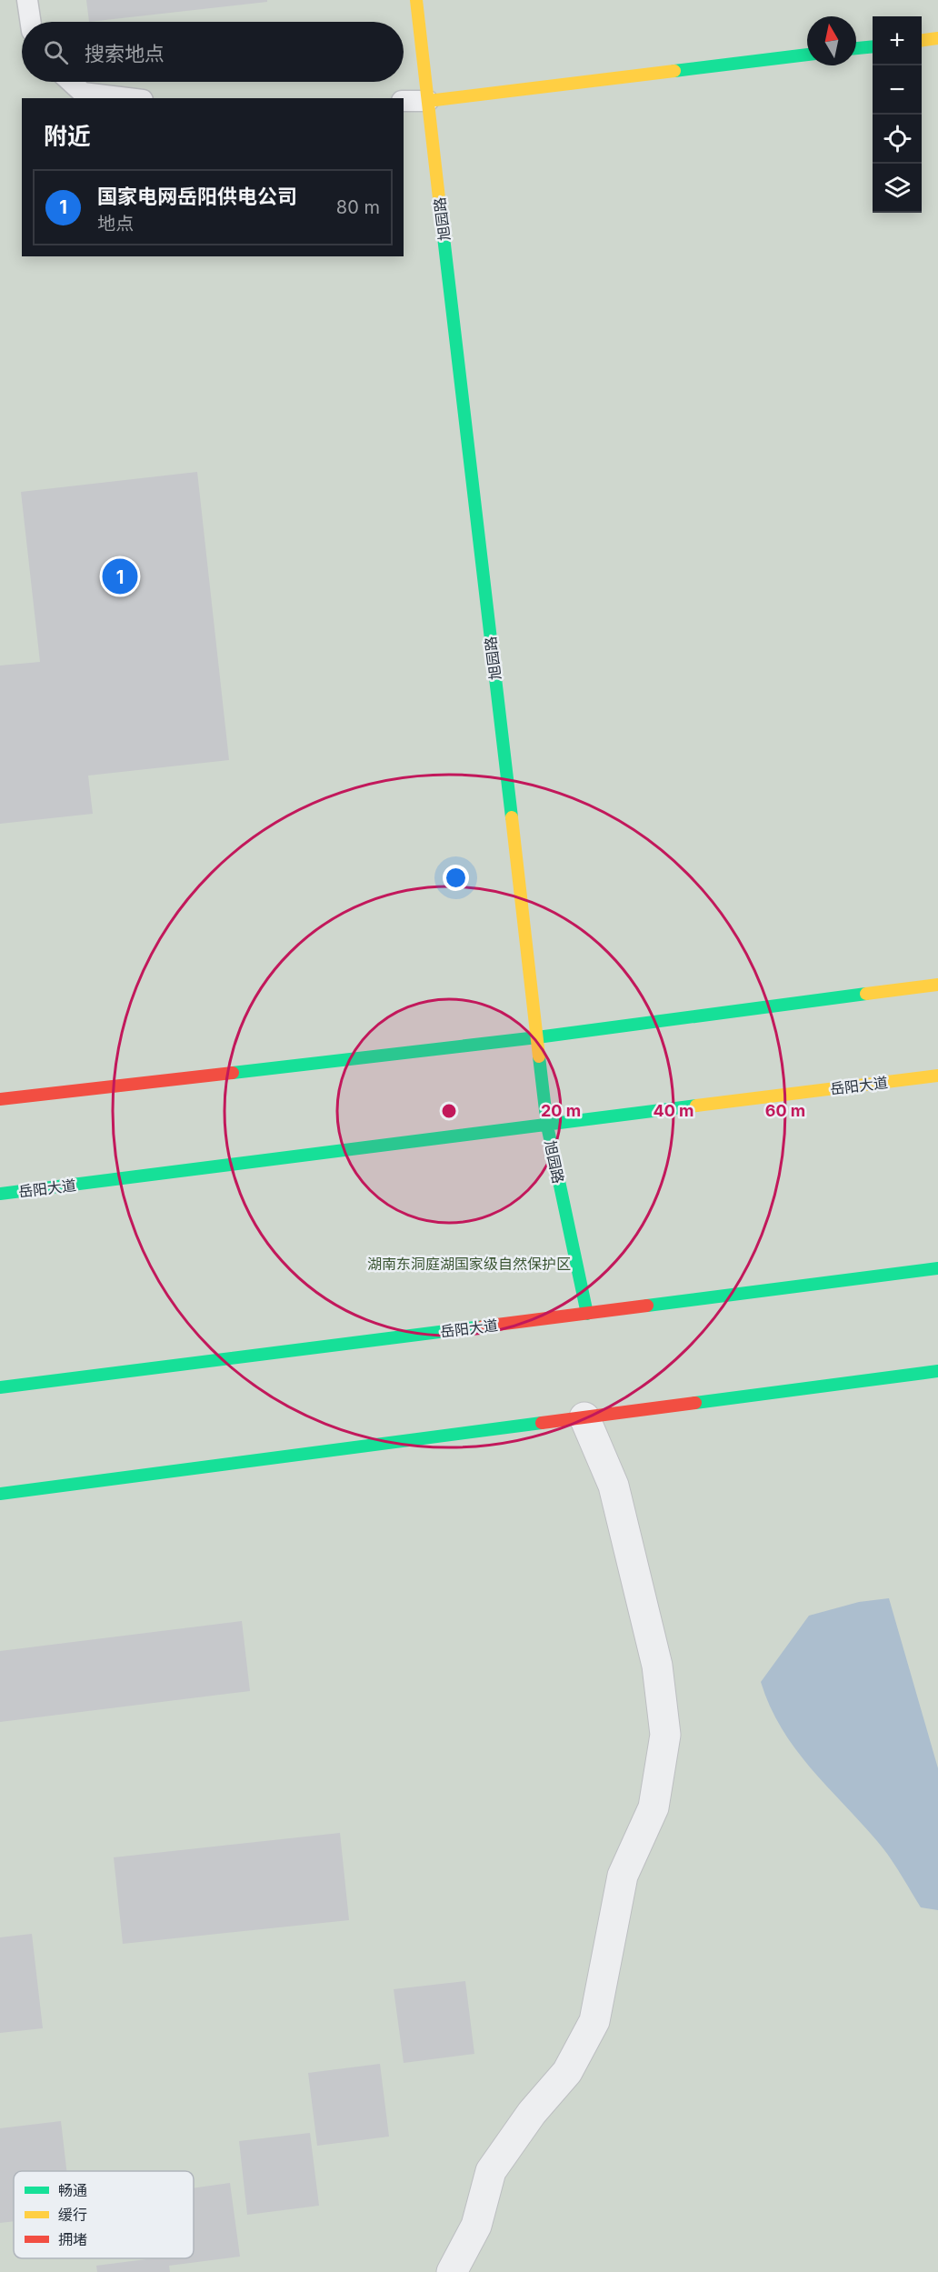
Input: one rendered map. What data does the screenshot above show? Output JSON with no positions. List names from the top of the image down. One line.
{"streets":{"main road":["旭园路","岳阳大道"]},"crossings":[["旭园路","岳阳大道"]],"parks":["湖南东洞庭湖国家级自然保护区"],"legend":["畅通","缓行","拥堵"],"north":"top","page":{"map_buttons":["+","−"],"search":"搜索地点","heading":"附近","list":[{"mark":"1","name":"国家电网岳阳供电公司","note":"地点","value":"80 m"}],"pins":"1"},"rings":["20 m","40 m","60 m"]}
